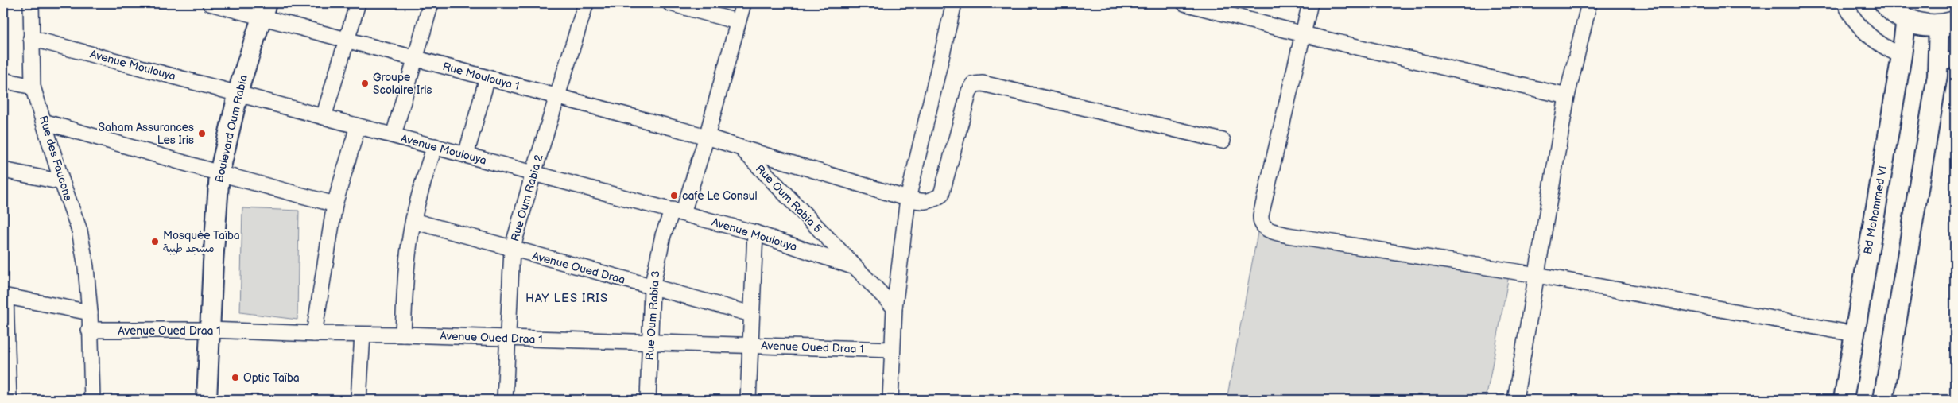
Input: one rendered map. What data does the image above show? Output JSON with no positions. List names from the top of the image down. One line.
{"streets":{"street":["Avenue Moulouya","Rue Moulouya 1","Boulevard Oum Rabia","Rue des Faucons","Rue Oum Rabia 2","Rue Oum Rabia 5","Bd Mohammed VI","Avenue Oued Draa","Rue Oum Rabia 3","Avenue Oued Draa 1"]},"crossings":[["Avenue Moulouya","Boulevard Oum Rabia"],["Avenue Moulouya","Rue des Faucons"],["Avenue Moulouya","Rue Oum Rabia 2"],["Avenue Moulouya","Rue Oum Rabia 5"],["Avenue Moulouya","Rue Oum Rabia 3"],["Rue Moulouya 1","Boulevard Oum Rabia"],["Rue Moulouya 1","Rue Oum Rabia 2"],["Rue Moulouya 1","Rue Oum Rabia 5"],["Rue Moulouya 1","Rue Oum Rabia 3"],["Boulevard Oum Rabia","Avenue Oued Draa 1"],["Rue des Faucons","Avenue Oued Draa 1"],["Rue Oum Rabia 2","Avenue Oued Draa"],["Rue Oum Rabia 2","Avenue Oued Draa 1"],["Rue Oum Rabia 5","Rue Oum Rabia 3"],["Avenue Oued Draa","Rue Oum Rabia 3"],["Rue Oum Rabia 3","Avenue Oued Draa 1"]],"districts":["HAY LES IRIS"],"places":["Groupe Scolaire Iris","Saham Assurances Les Iris","cafe Le Consul","Mosquée Taïba مسجد طيبة","Optic Taïba"]}
